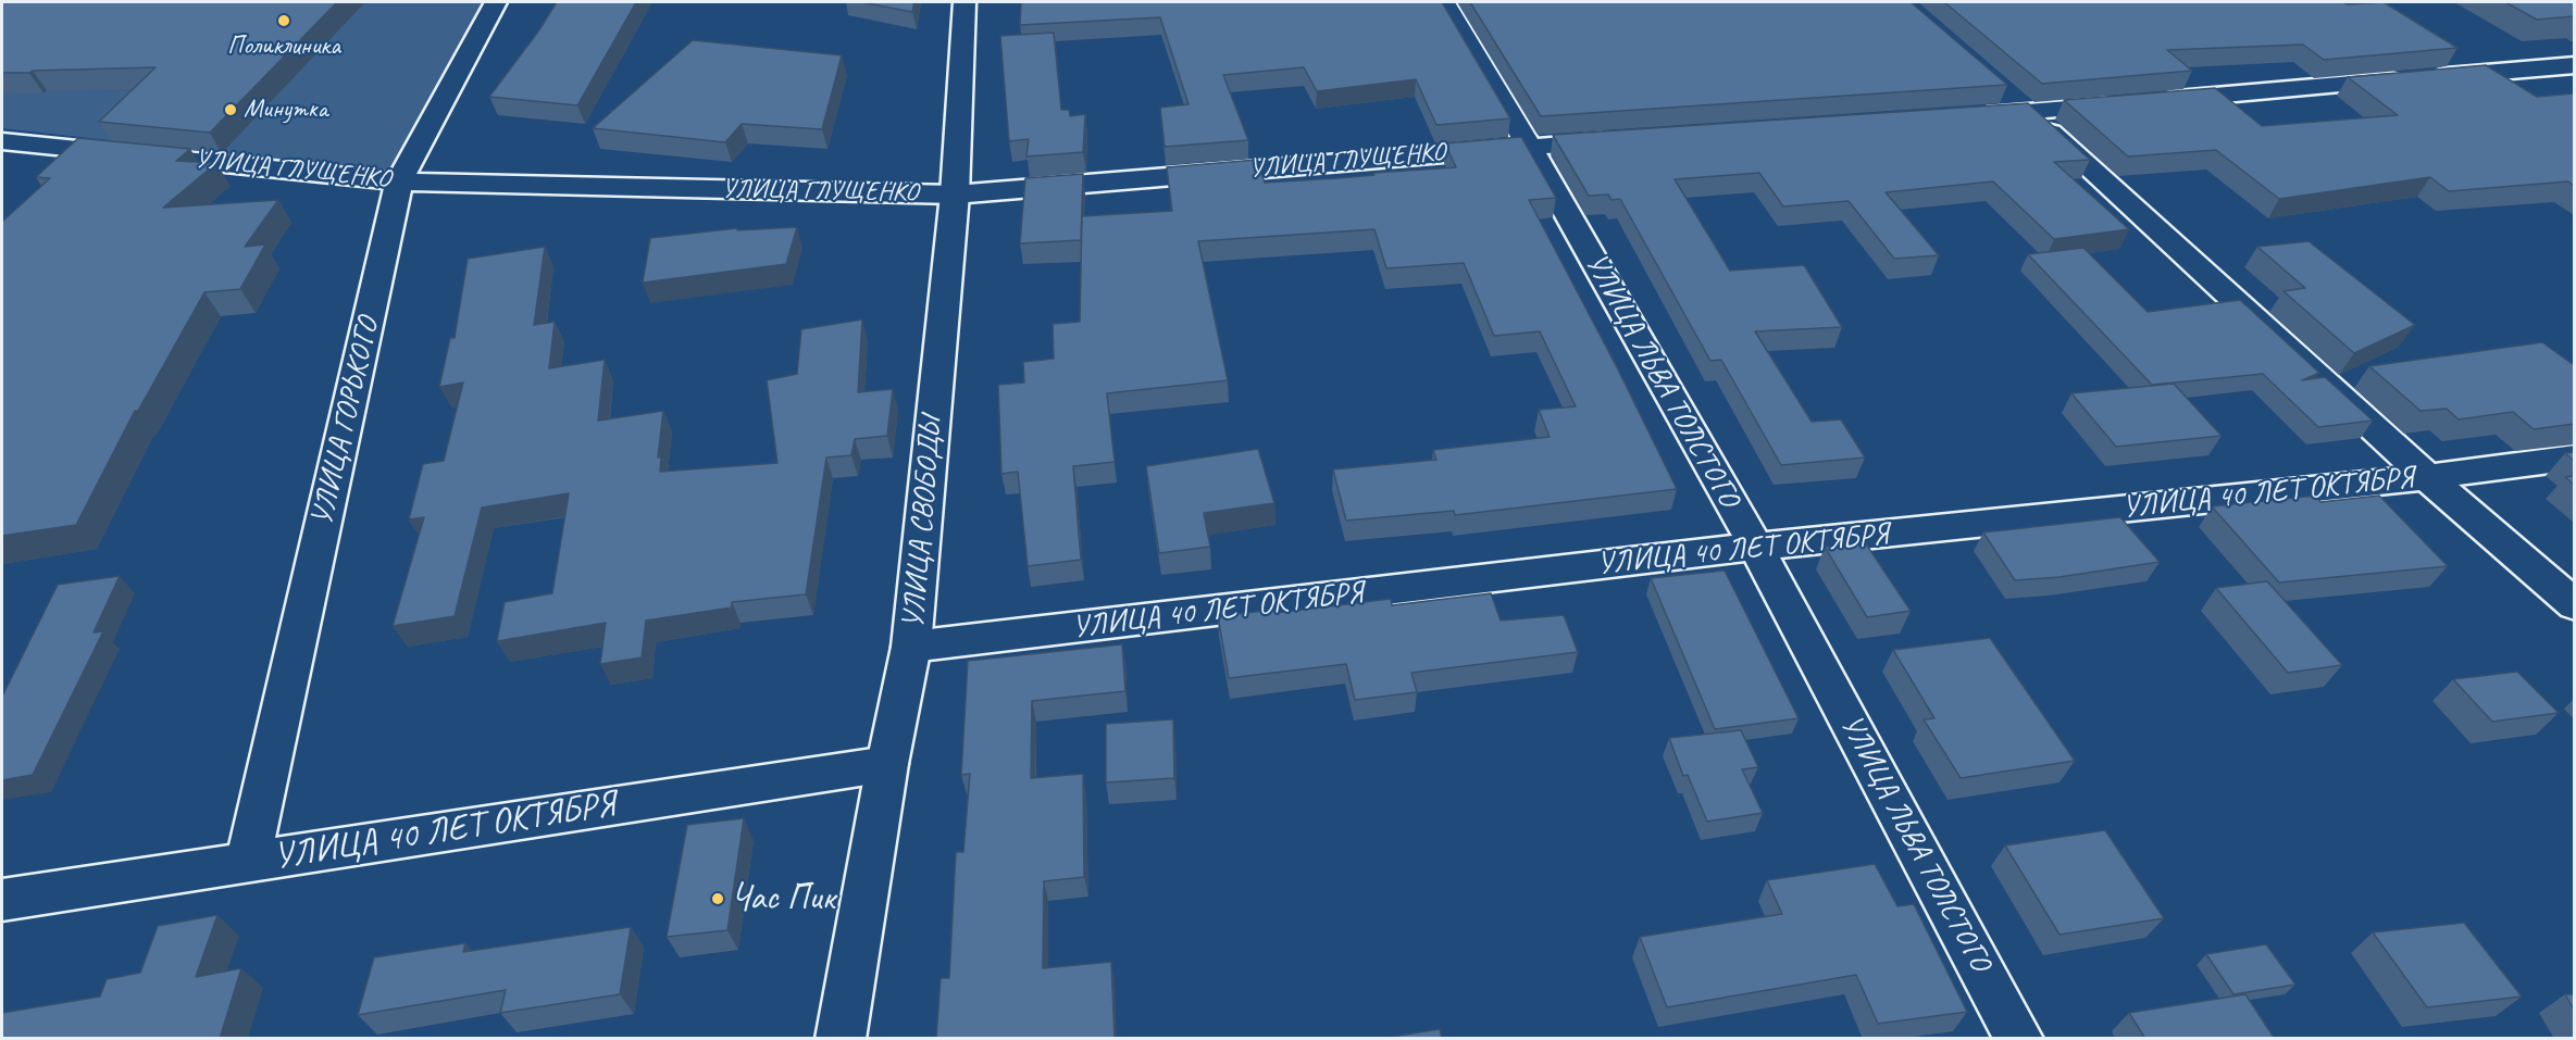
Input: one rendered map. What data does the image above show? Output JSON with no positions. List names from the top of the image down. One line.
{"streets":{"street":["УЛИЦА ГЛУЩЕНКО","УЛИЦА ЛЬВА ТОЛСТОГО","УЛИЦА ГОРЬКОГО","УЛИЦА 40 ЛЕТ ОКТЯБРЯ","УЛИЦА СВОБОДЫ"]},"crossings":[["УЛИЦА ГЛУЩЕНКО","УЛИЦА ЛЬВА ТОЛСТОГО"],["УЛИЦА ГЛУЩЕНКО","УЛИЦА ГОРЬКОГО"],["УЛИЦА ГЛУЩЕНКО","УЛИЦА СВОБОДЫ"],["УЛИЦА ЛЬВА ТОЛСТОГО","УЛИЦА 40 ЛЕТ ОКТЯБРЯ"],["УЛИЦА ГОРЬКОГО","УЛИЦА 40 ЛЕТ ОКТЯБРЯ"],["УЛИЦА 40 ЛЕТ ОКТЯБРЯ","УЛИЦА СВОБОДЫ"]],"places":["Поликлиника","Минутка","Час Пик"]}
